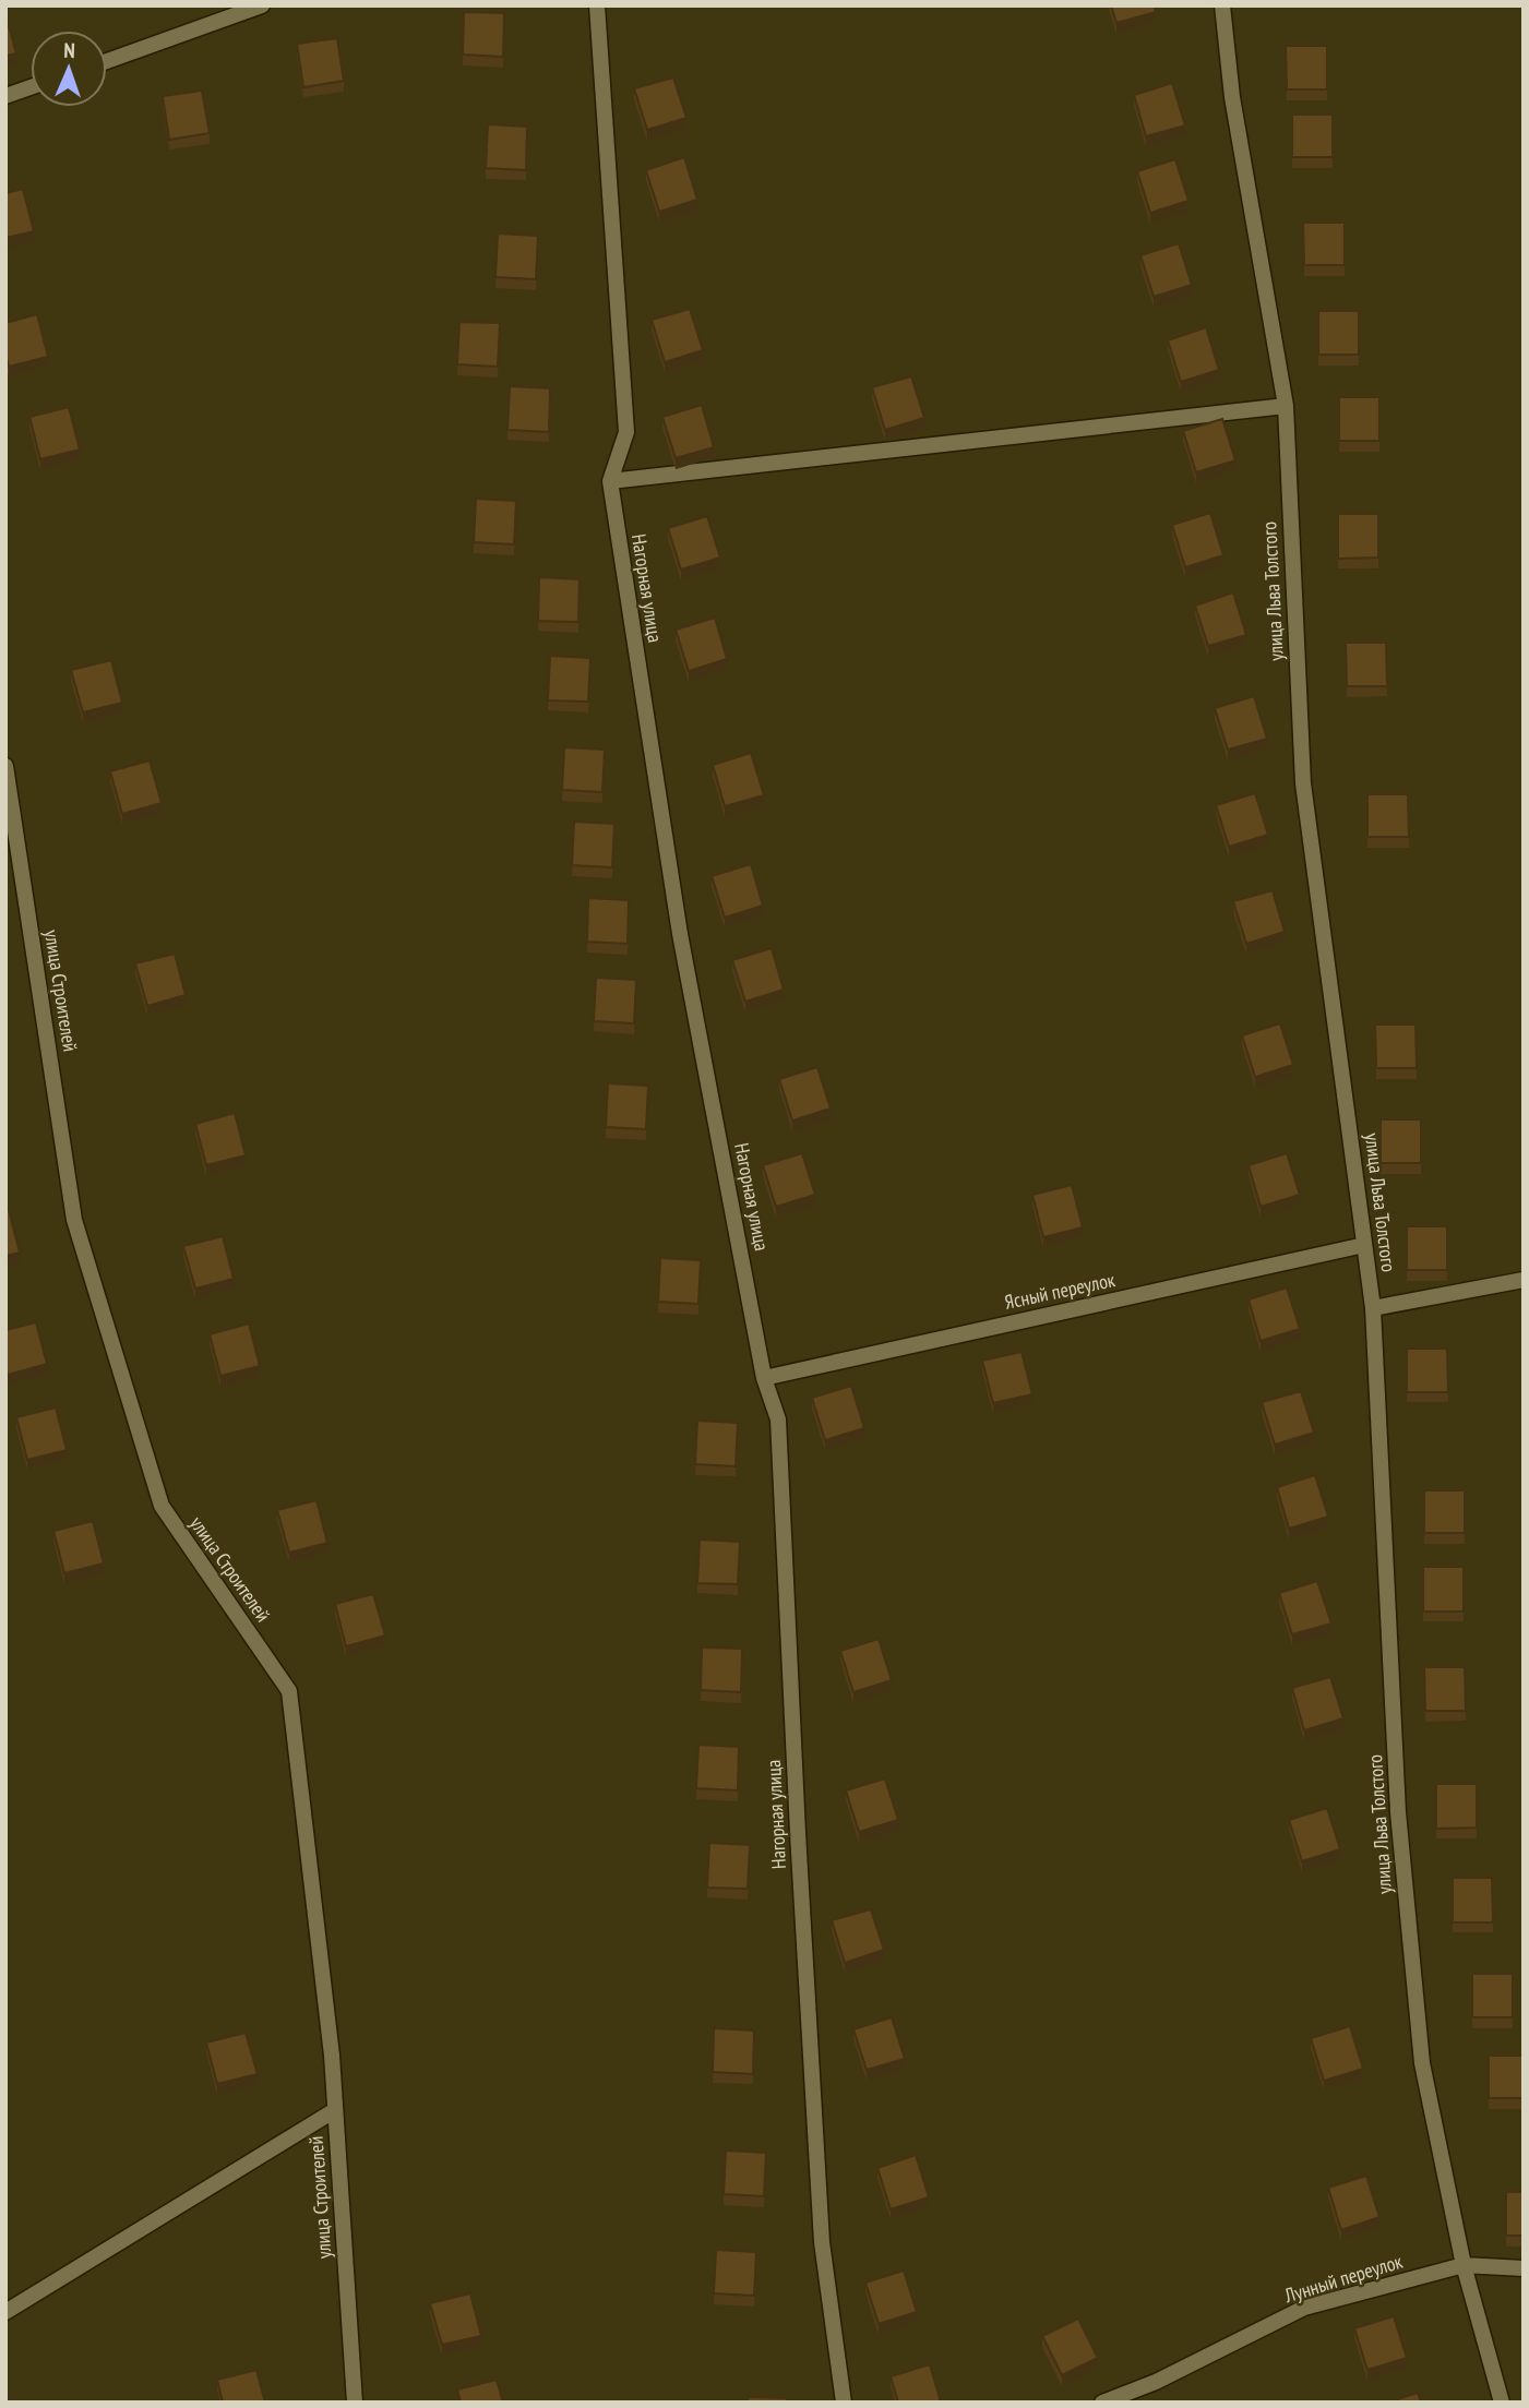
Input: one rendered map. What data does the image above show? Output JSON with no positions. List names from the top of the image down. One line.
{"streets":{"lane":["Нагорная улица","улица Льва Толстого","улица Строителей","Ясный переулок","Лунный переулок"]},"crossings":[["Нагорная улица","Ясный переулок"],["улица Льва Толстого","Ясный переулок"],["улица Льва Толстого","Лунный переулок"]],"north":"top"}
